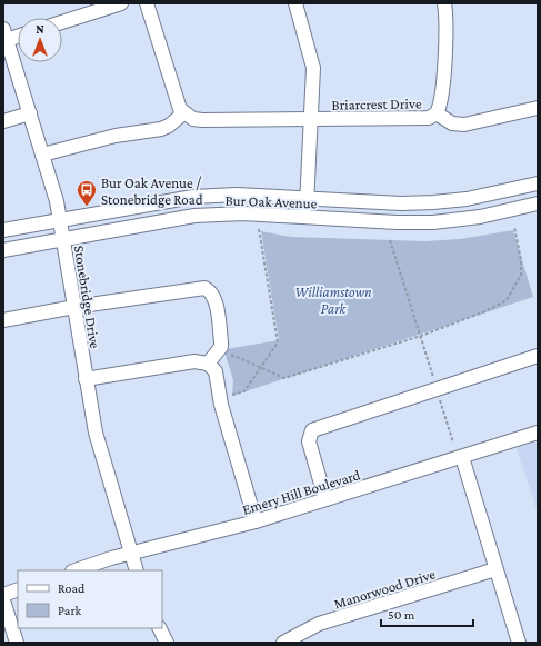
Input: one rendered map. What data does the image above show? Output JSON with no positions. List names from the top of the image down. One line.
{"streets":{"street":["Briarcrest Drive","Bur Oak Avenue","Stonebridge Drive","Emery Hill Boulevard","Manorwood Drive"]},"crossings":[["Bur Oak Avenue","Stonebridge Drive"],["Stonebridge Drive","Emery Hill Boulevard"]],"parks":["Williamstown Park"],"places":{"bus stop":["Bur Oak Avenue / Stonebridge Road"]},"legend":["Road","Park"],"scale_bar":"50 m","north":"top"}
